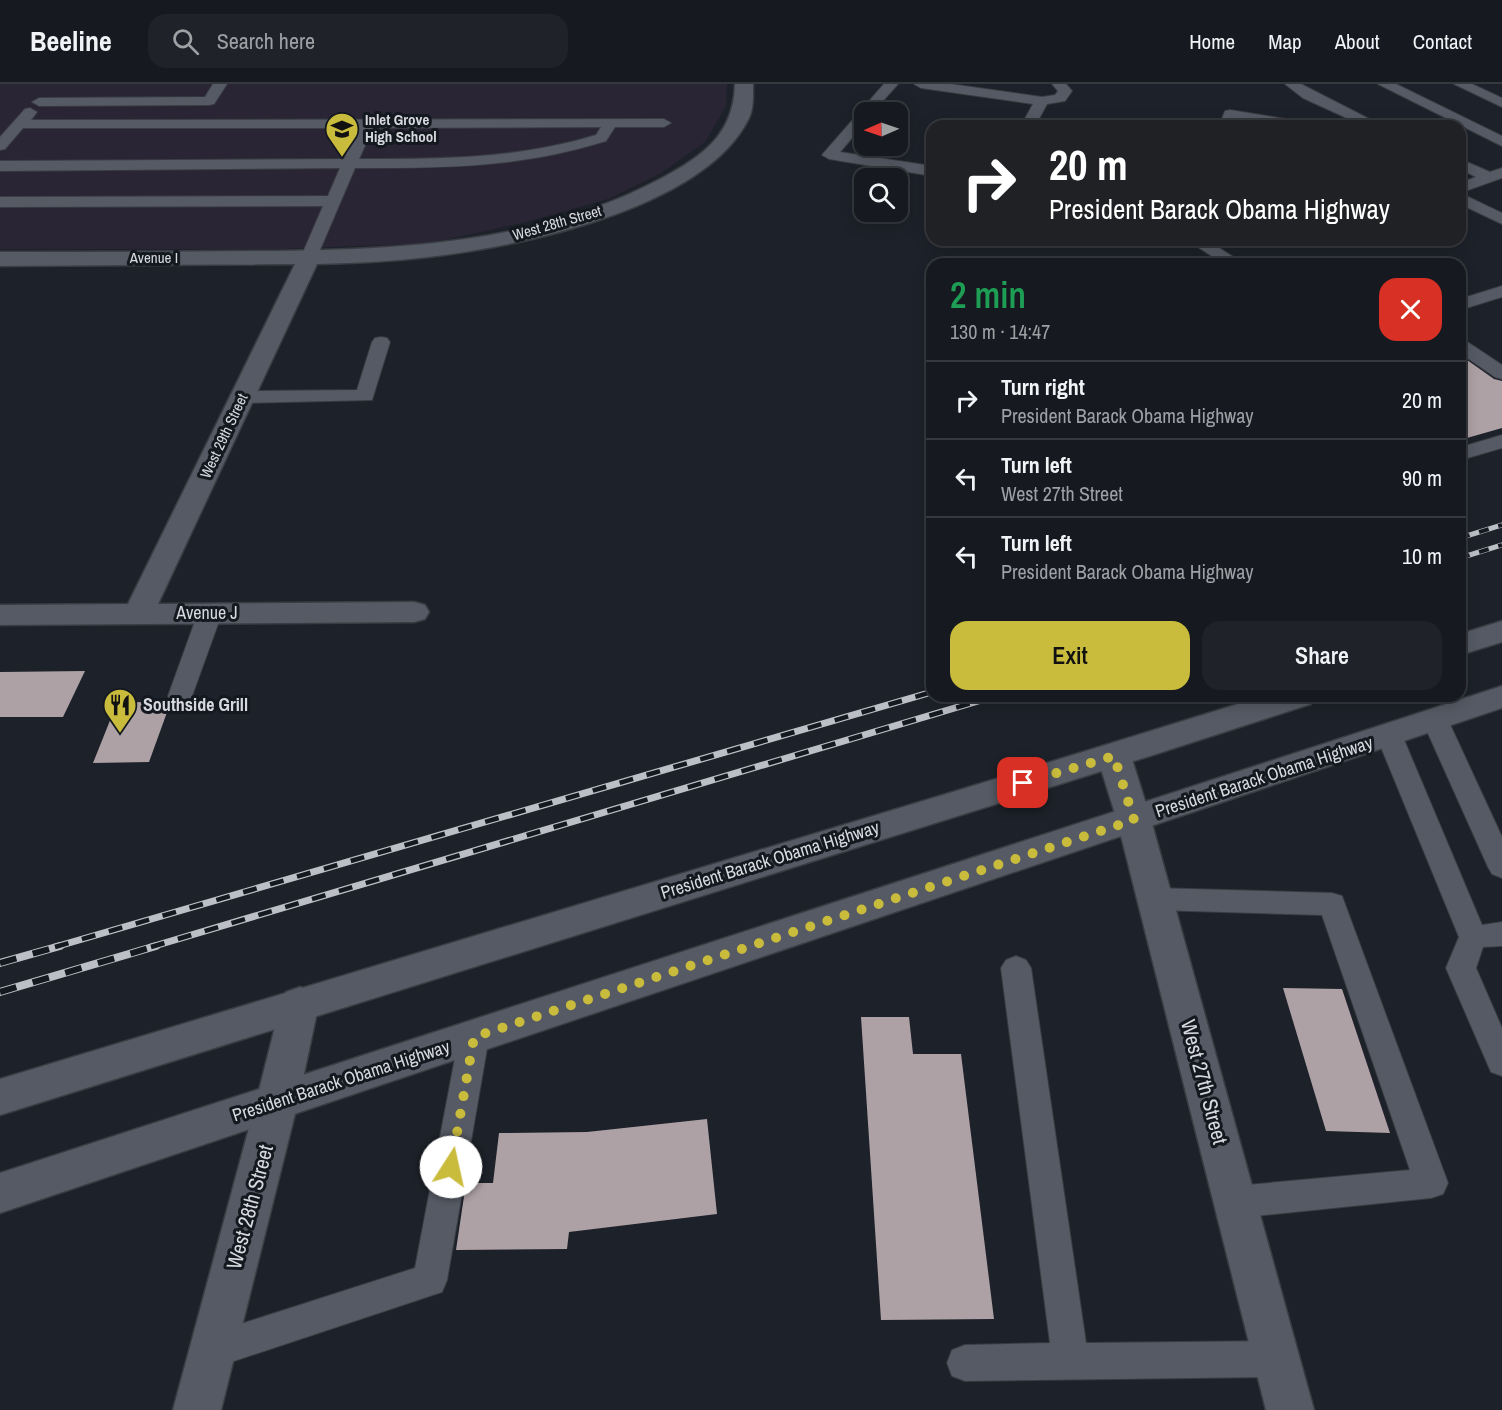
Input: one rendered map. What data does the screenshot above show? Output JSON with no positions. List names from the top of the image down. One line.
{"streets":{"street":["West 28th Street","Avenue I","West 29th Street","Avenue J","President Barack Obama Highway","West 27th Street"]},"crossings":[["West 28th Street","Avenue I"],["West 28th Street","West 29th Street"],["West 28th Street","President Barack Obama Highway"],["Avenue I","West 29th Street"],["West 29th Street","Avenue J"],["President Barack Obama Highway","West 27th Street"]],"places":{"school or university":["Inlet Grove High School"],"restaurant":["Southside Grill"]},"north":"left","page":{"header":"Beeline","search":"Search here","nav":["Home","Map","About","Contact"],"turn":["20 m","President Barack Obama Highway"],"heading":["2 min","130 m · 14:47"],"list":[{"name":"Turn right","note":"President Barack Obama Highway","value":"20 m"},{"name":"Turn left","note":"West 27th Street","value":"90 m"},{"name":"Turn left","note":"President Barack Obama Highway","value":"10 m"}],"buttons":["Exit","Share"]}}
